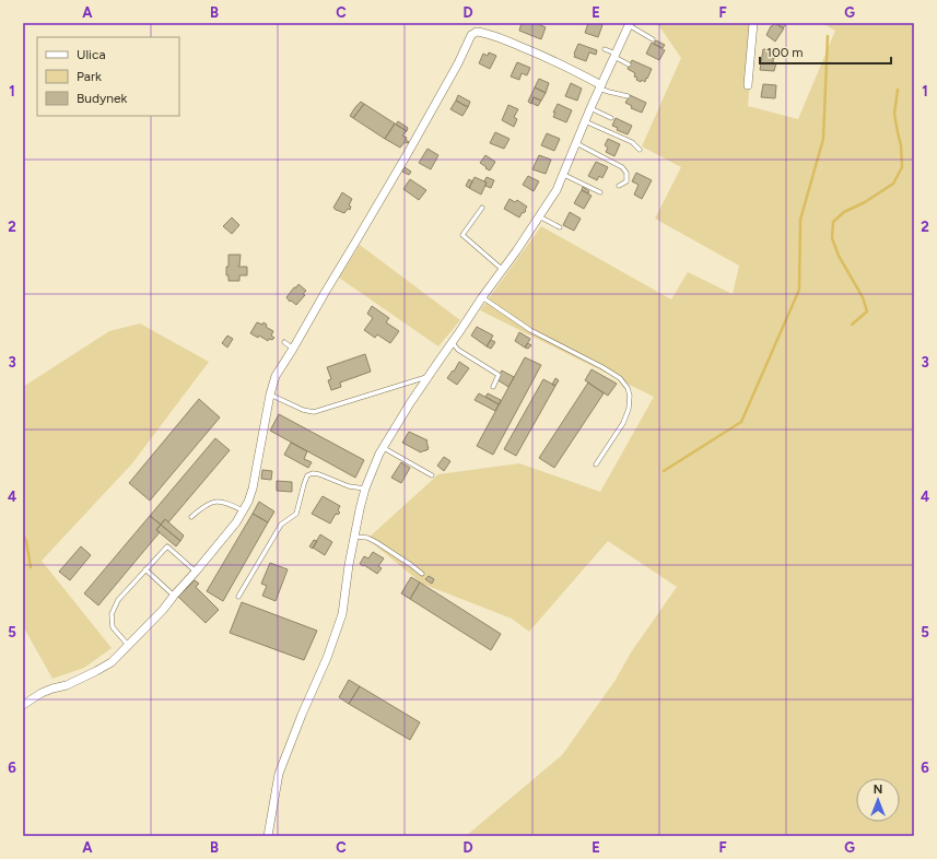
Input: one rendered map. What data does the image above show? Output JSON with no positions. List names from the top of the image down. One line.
{"legend":["Ulica","Park","Budynek"],"scale_bar":"100 m","north":"top","grid":{"columns":["A","B","C","D","E","F","G"],"rows":["1","2","3","4","5","6"]}}
